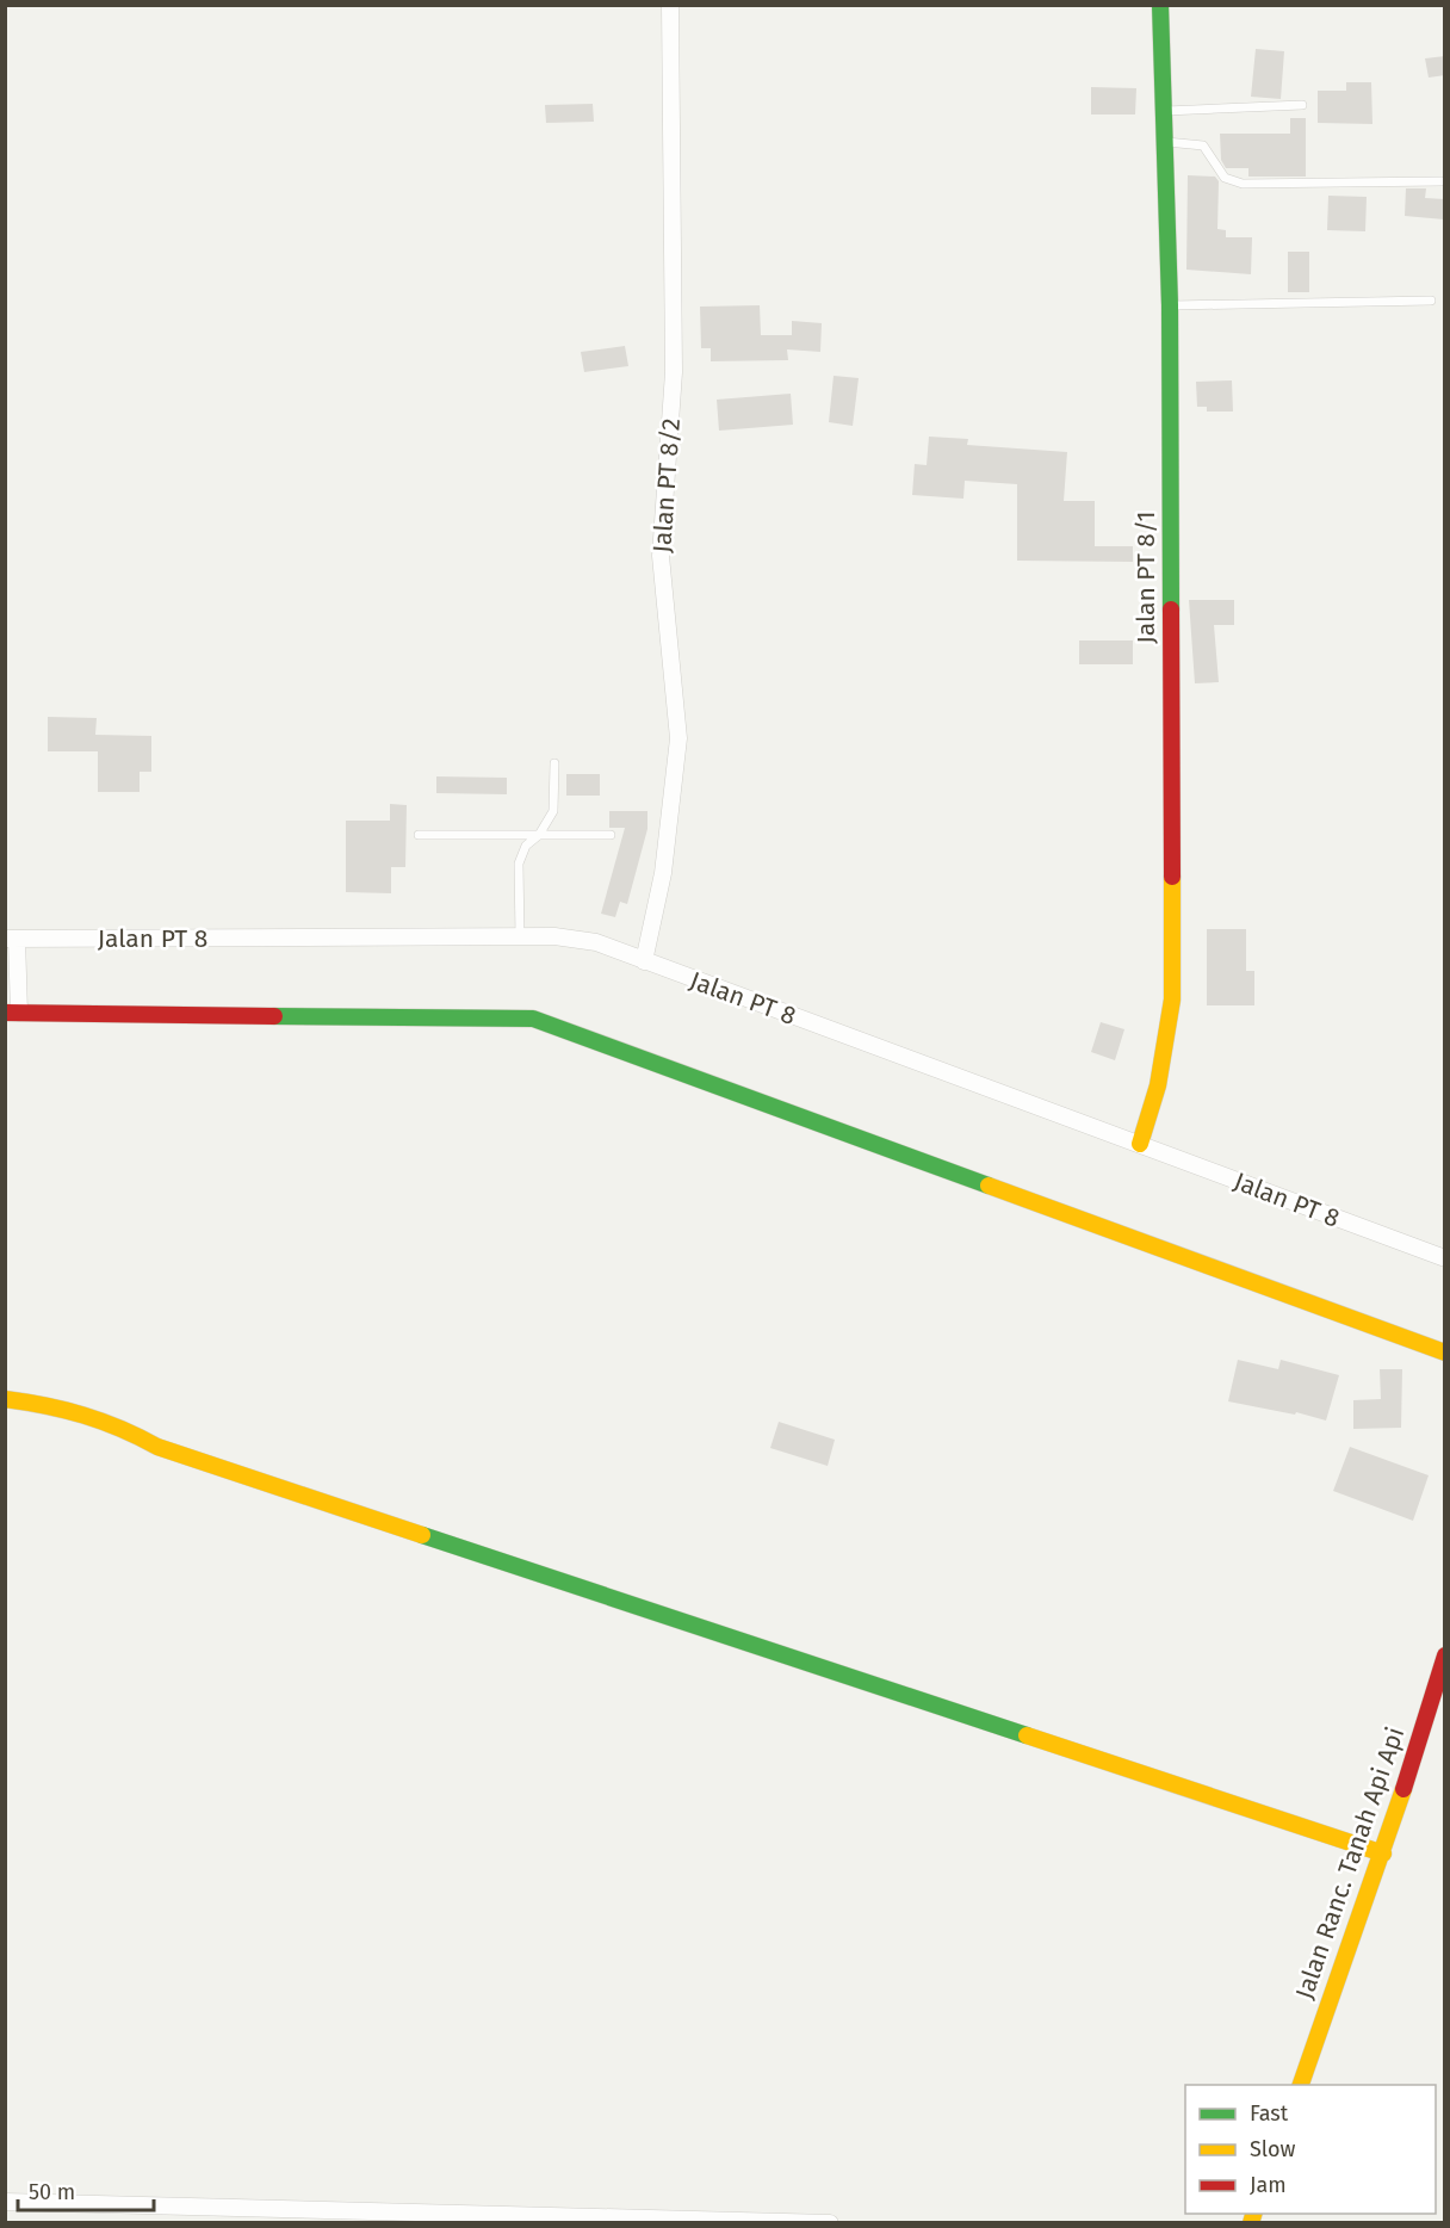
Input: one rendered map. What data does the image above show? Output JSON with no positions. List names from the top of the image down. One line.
{"streets":{"street":["Jalan PT 8/2","Jalan PT 8/1","Jalan PT 8","Jalan Ranc. Tanah Api Api"]},"crossings":[["Jalan PT 8/2","Jalan PT 8"],["Jalan PT 8/1","Jalan PT 8"]],"legend":["Fast","Slow","Jam"],"scale_bar":"50 m"}
